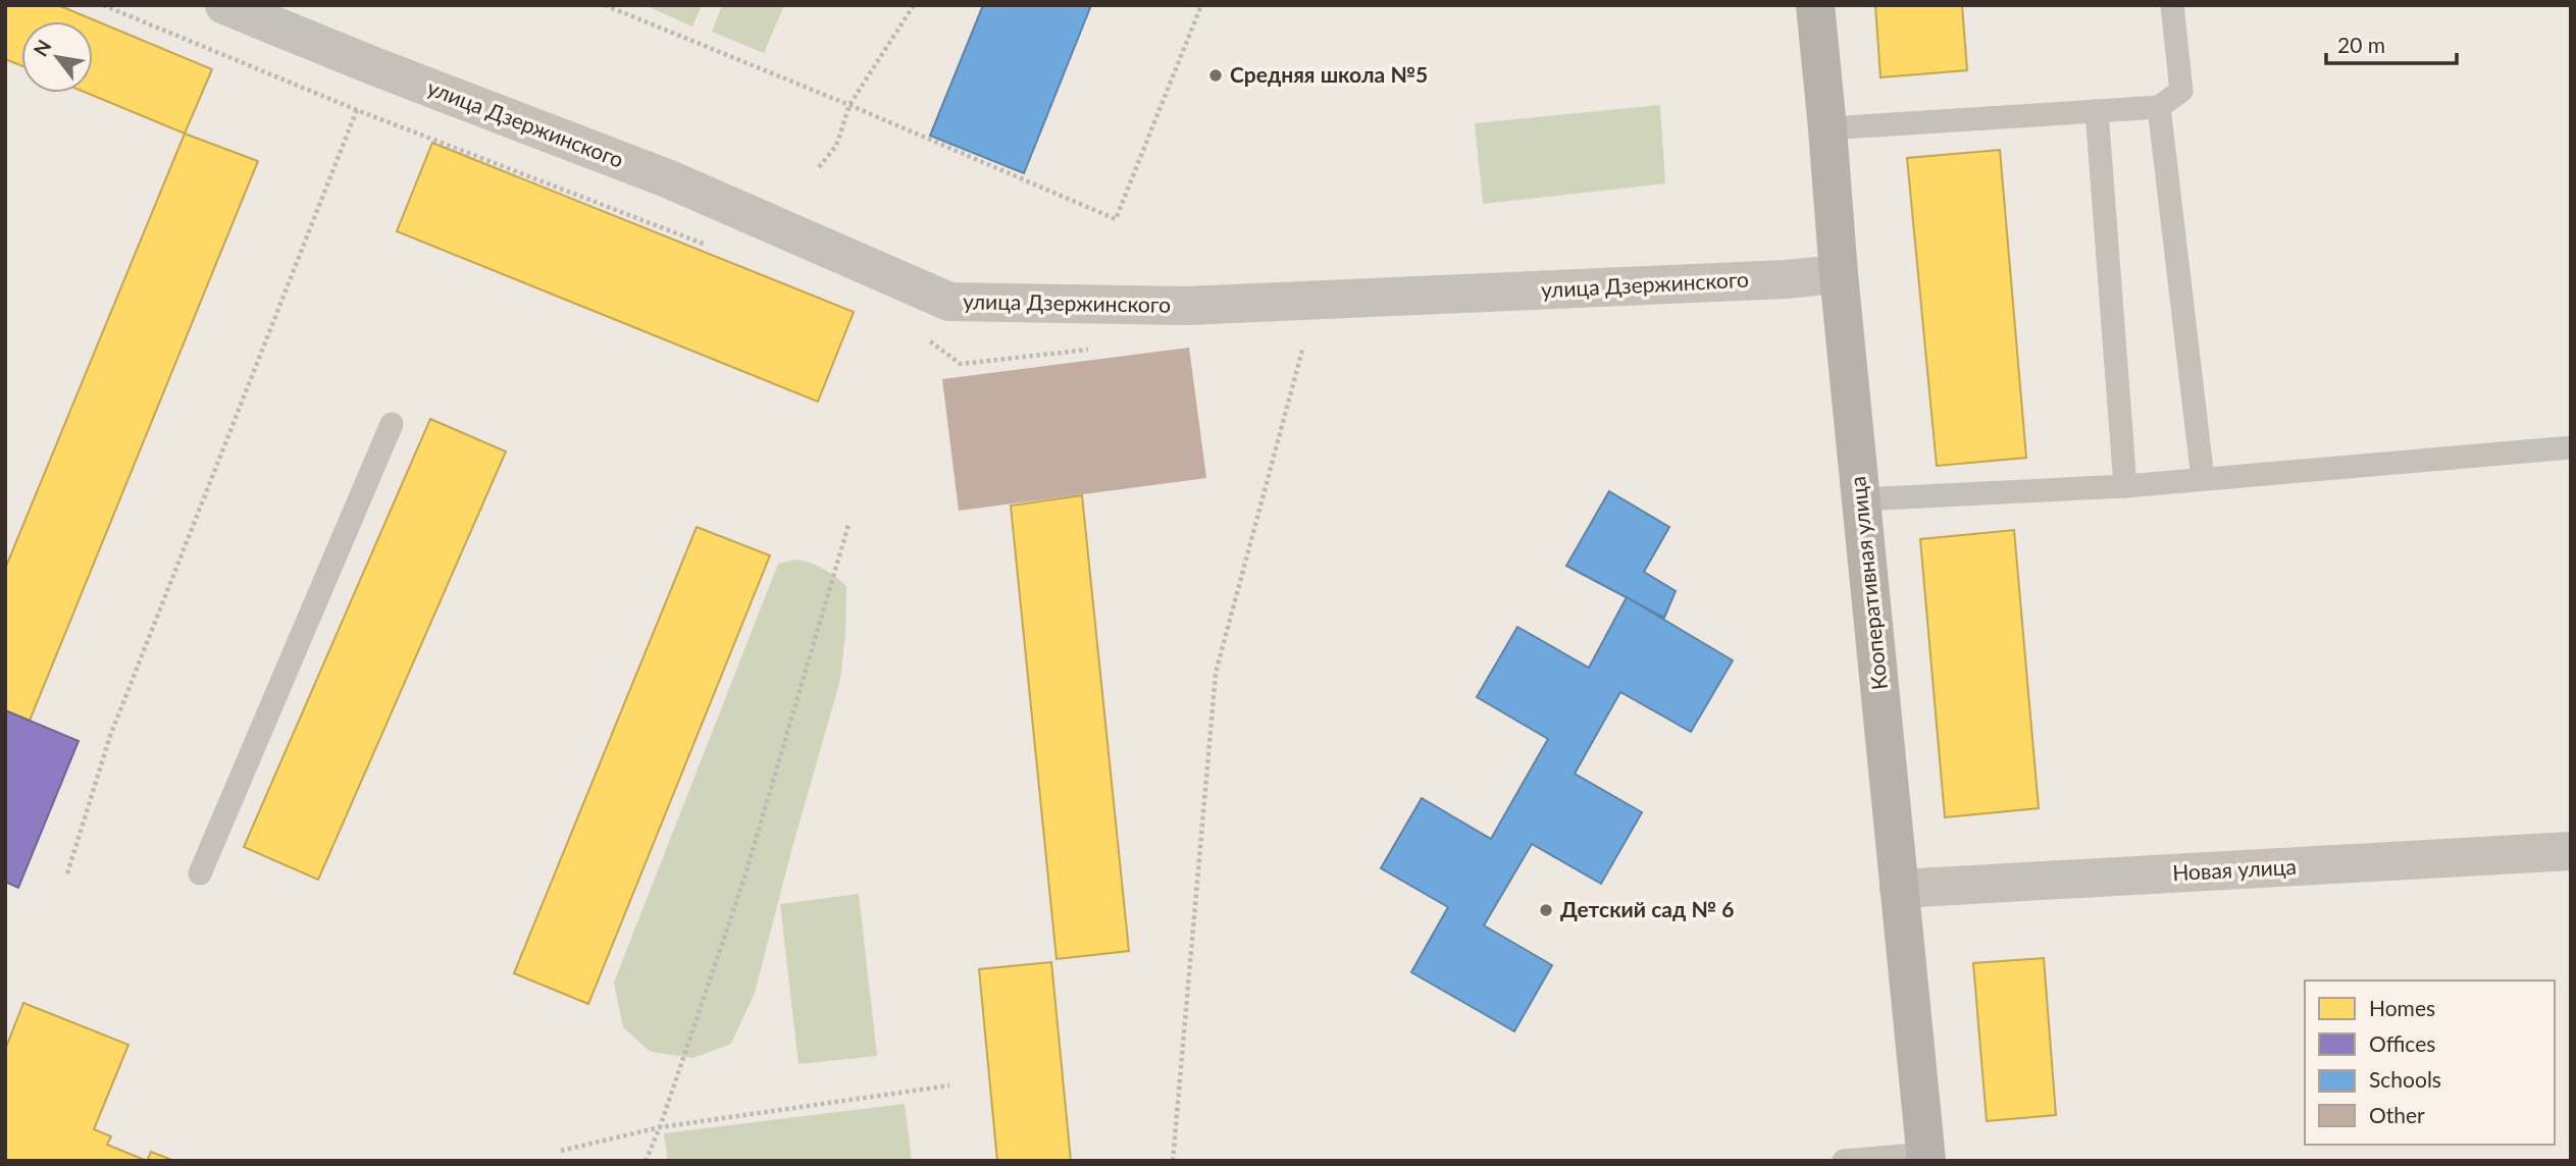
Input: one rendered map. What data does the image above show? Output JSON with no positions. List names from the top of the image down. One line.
{"streets":{"street":["улица Дзержинского","Кооперативная улица","Новая улица"]},"crossings":[["улица Дзержинского","Кооперативная улица"],["Кооперативная улица","Новая улица"]],"places":["Средняя школа №5","Детский сад № 6"],"legend":["Homes","Offices","Schools","Other"],"scale_bar":"20 m","north":"top left"}
